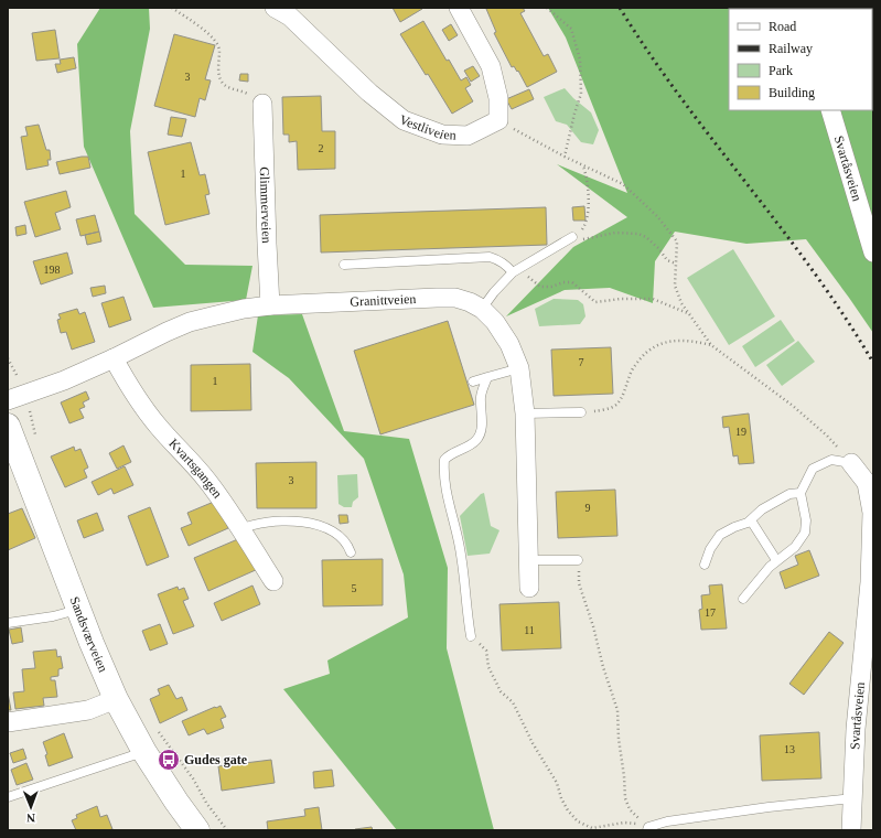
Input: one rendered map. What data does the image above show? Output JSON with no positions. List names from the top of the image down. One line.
{"streets":{"main road":["Sandsværveien"],"street":["Vestliveien","Svartåsveien","Glimmerveien","Granittveien","Kvartsgangen"]},"crossings":[["Glimmerveien","Granittveien"],["Granittveien","Kvartsgangen"]],"places":{"bus stop":["Gudes gate"]},"house_numbers":["3","2","1","198","7","1","19","3","9","5","17","11","13"],"legend":["Road","Railway","Park","Building"],"north":"bottom"}
